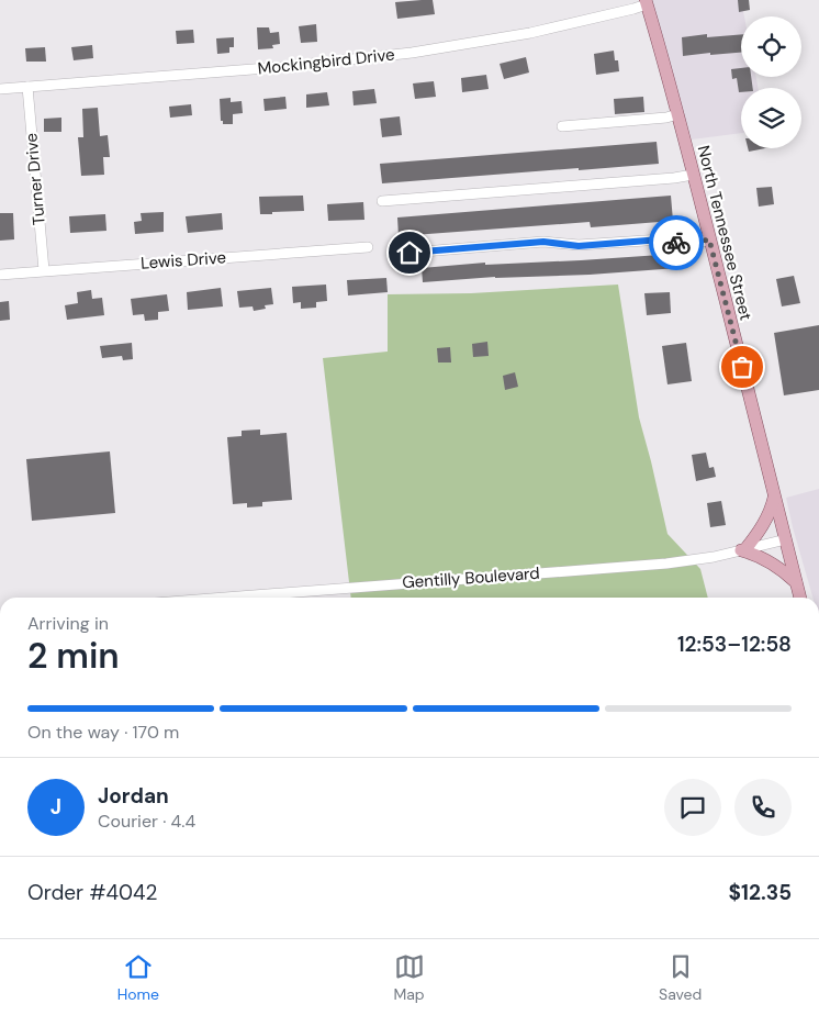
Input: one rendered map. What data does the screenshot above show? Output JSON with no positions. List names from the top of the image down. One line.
{"streets":{"main road":["North Tennessee Street"],"street":["Mockingbird Drive","Turner Drive","Lewis Drive","Gentilly Boulevard"]},"crossings":[["Mockingbird Drive","Turner Drive"],["Mockingbird Drive","North Tennessee Street"],["Turner Drive","Lewis Drive"],["North Tennessee Street","Gentilly Boulevard"]],"page":{"heading":["2 min","Arriving in","12:53–12:58"],"panel":["Jordan","Courier · 4.4","Order #4042","$12.35"],"bar":"On the way · 170 m","round":"J","tabs":["Home","Map","Saved"]}}
